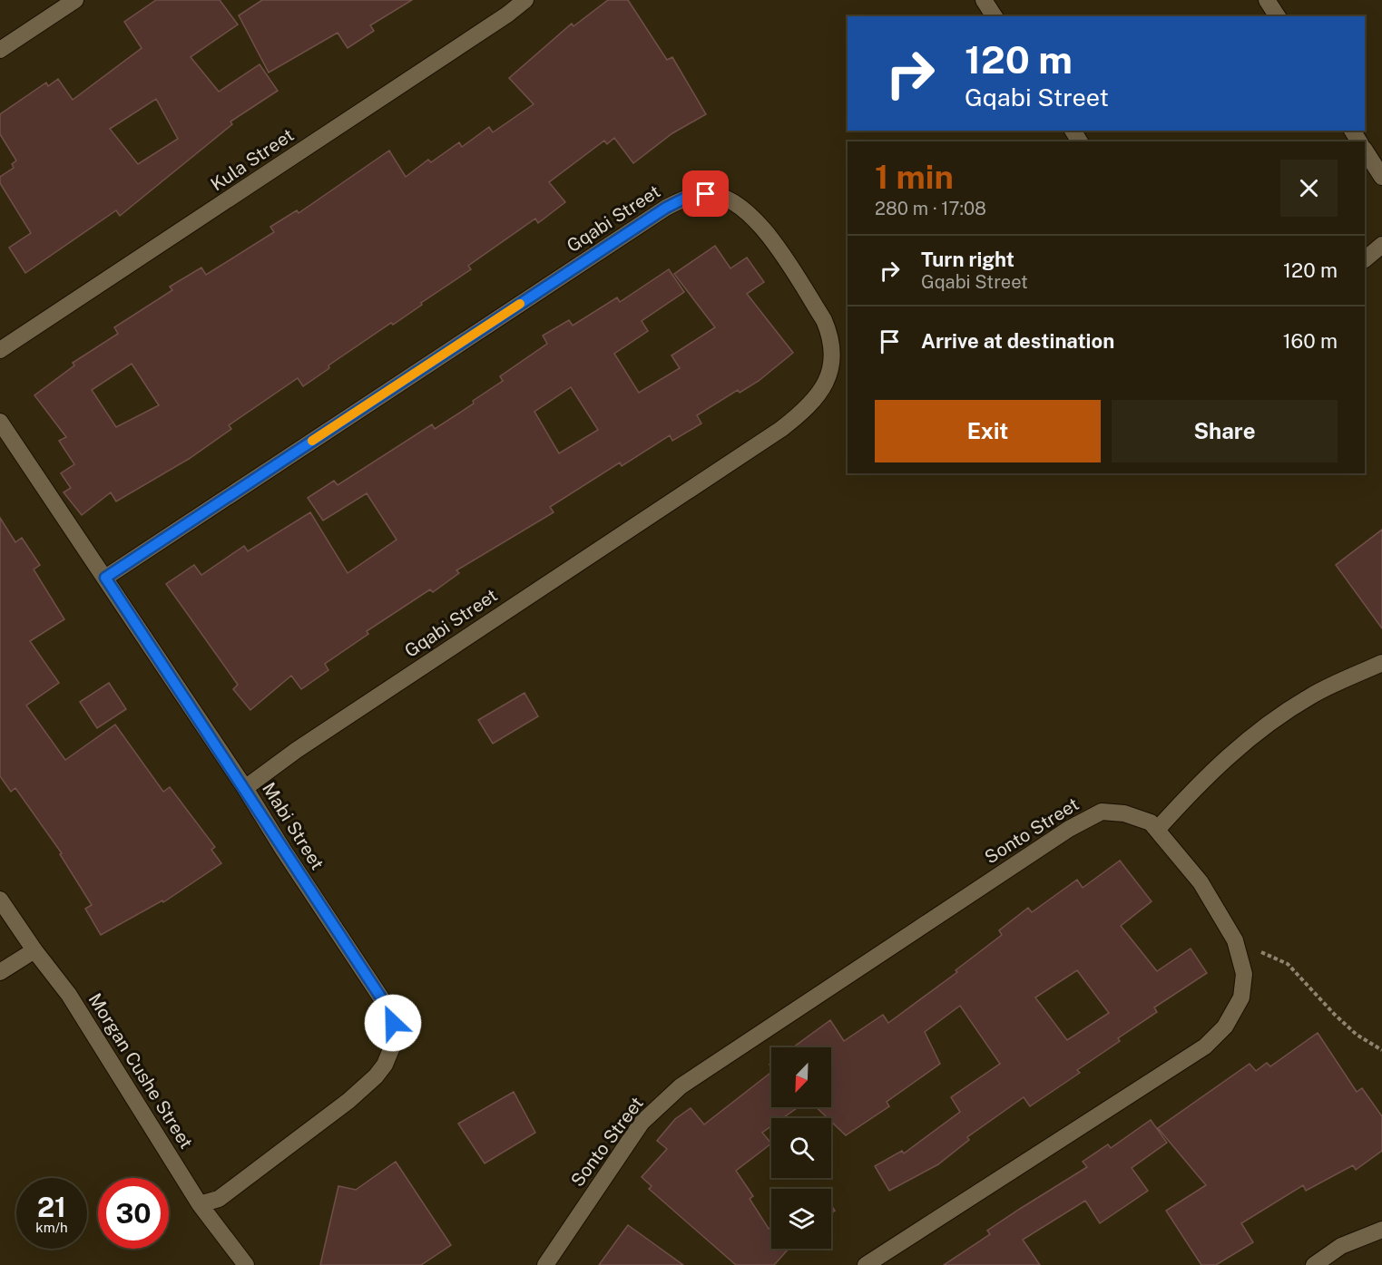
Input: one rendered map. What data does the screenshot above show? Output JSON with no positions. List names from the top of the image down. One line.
{"streets":{"street":["Kula Street","Gqabi Street","Mabi Street","Sonto Street","Morgan Cushe Street"]},"crossings":[["Gqabi Street","Mabi Street"],["Mabi Street","Morgan Cushe Street"]],"north":"bottom left","page":{"turn":["120 m","Gqabi Street"],"heading":["1 min","280 m · 17:08"],"list":[{"name":"Turn right","note":"Gqabi Street","value":"120 m"},{"name":"Arrive at destination","value":"160 m"}],"buttons":["Exit","Share"],"speed":"21 km/h","limit":"30"}}
